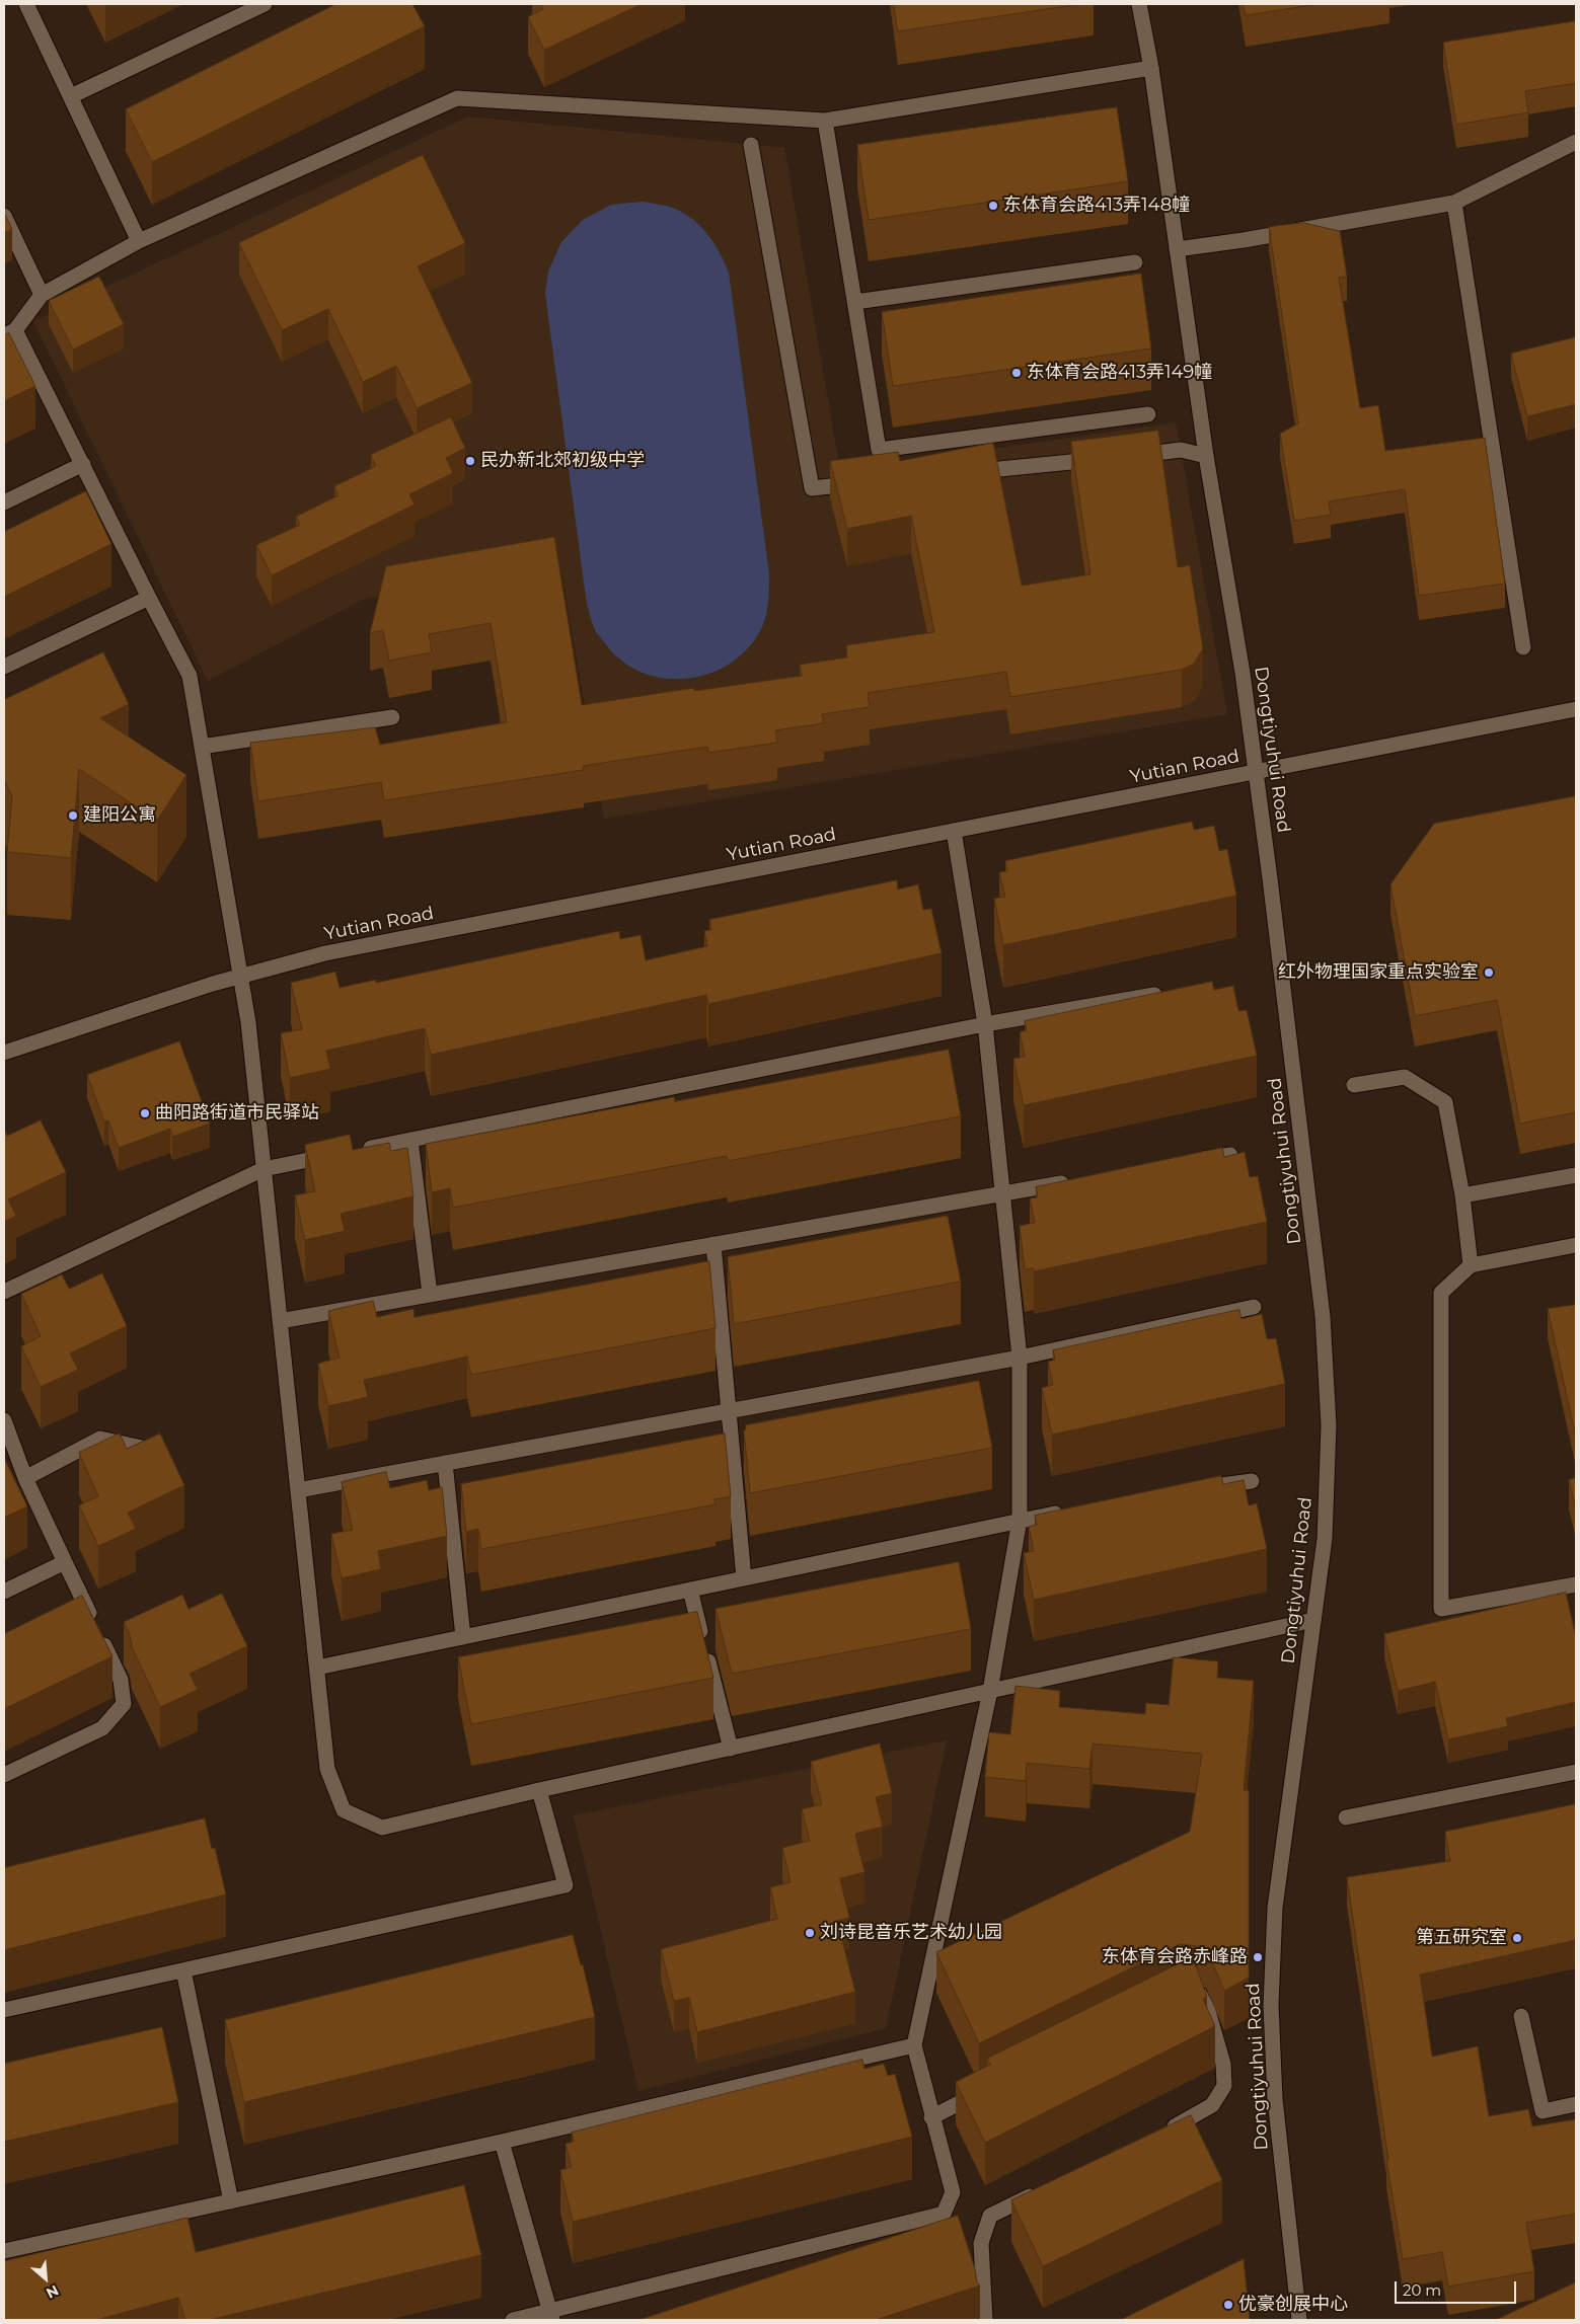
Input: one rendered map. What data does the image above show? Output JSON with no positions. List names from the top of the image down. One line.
{"streets":{"street":["Dongtiyuhui Road","Yutian Road"]},"crossings":[["Dongtiyuhui Road","Yutian Road"]],"places":["东体育会路413弄148幢","东体育会路413弄149幢","民办新北郊初级中学","建阳公寓","红外物理国家重点实验室","曲阳路街道市民驿站","刘诗昆音乐艺术幼儿园","第五研究室","东体育会路赤峰路","优豪创展中心"],"scale_bar":"20 m","north":"bottom right"}
